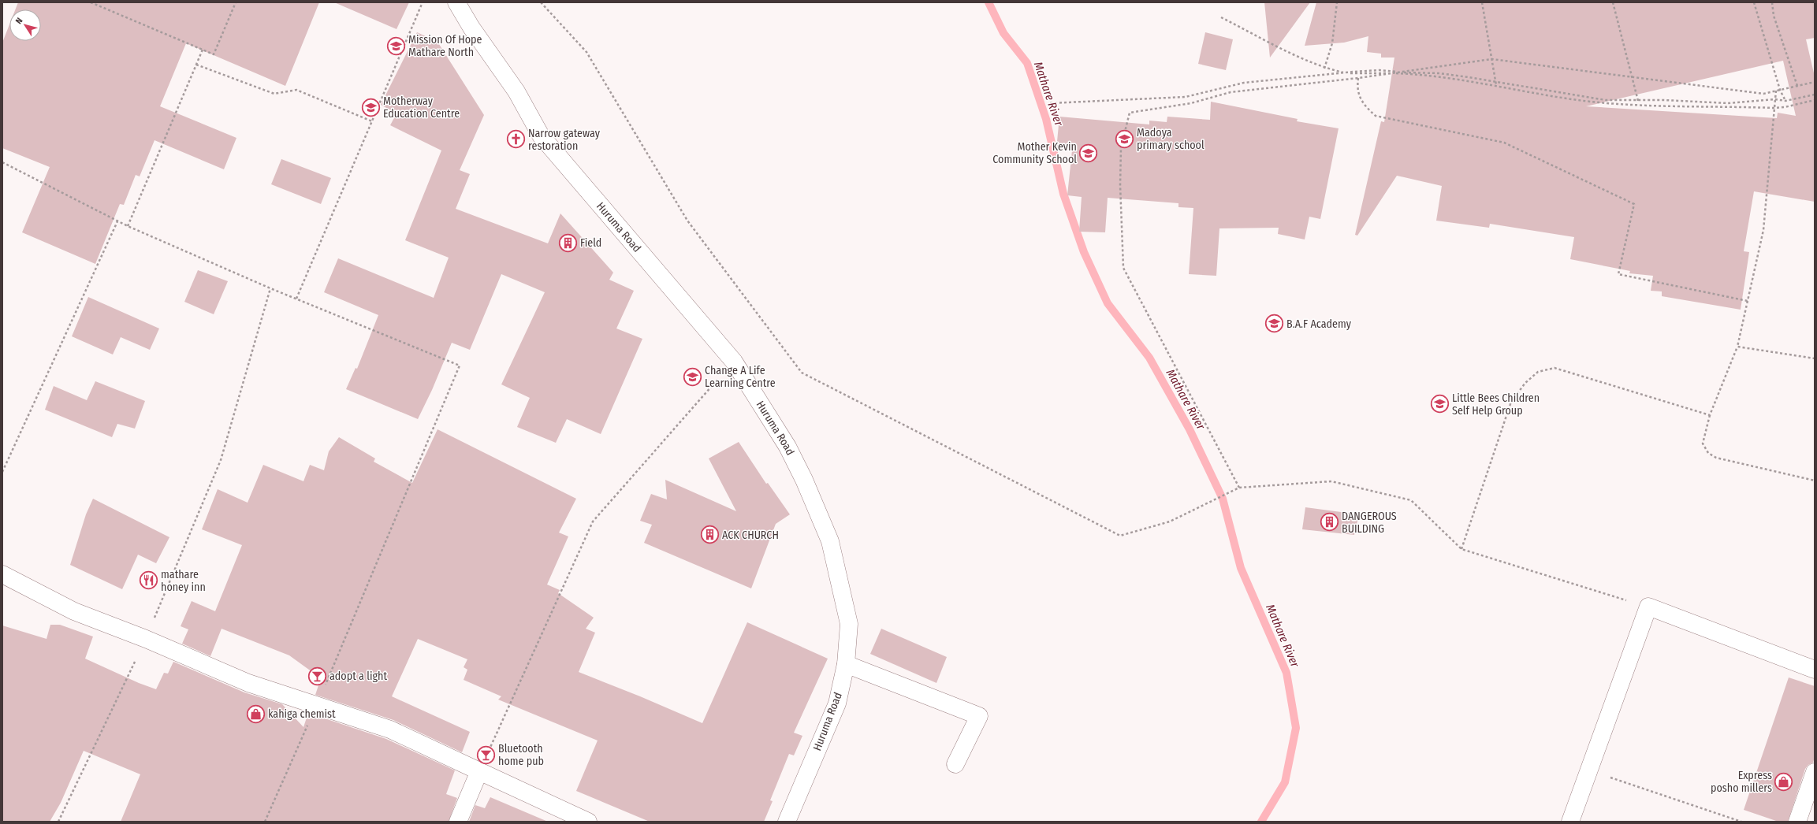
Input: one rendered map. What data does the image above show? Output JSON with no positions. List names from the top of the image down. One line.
{"streets":{"street":["Huruma Road"]},"water":["Mathare River"],"places":{"school or university":["Mission Of Hope Mathare North","Motherway Education Centre","Madoya primary school","Mother Kevin Community School","B.A.F Academy","Change A Life Learning Centre","Little Bees Children Self Help Group"],"church":["Narrow gateway restoration"],"building":["Field","DANGEROUS BUILDING","ACK CHURCH"],"restaurant":["mathare honey inn"],"bar":["adopt a light","Bluetooth home pub"],"shop":["kahiga chemist","Express posho millers"]},"north":"top left"}
